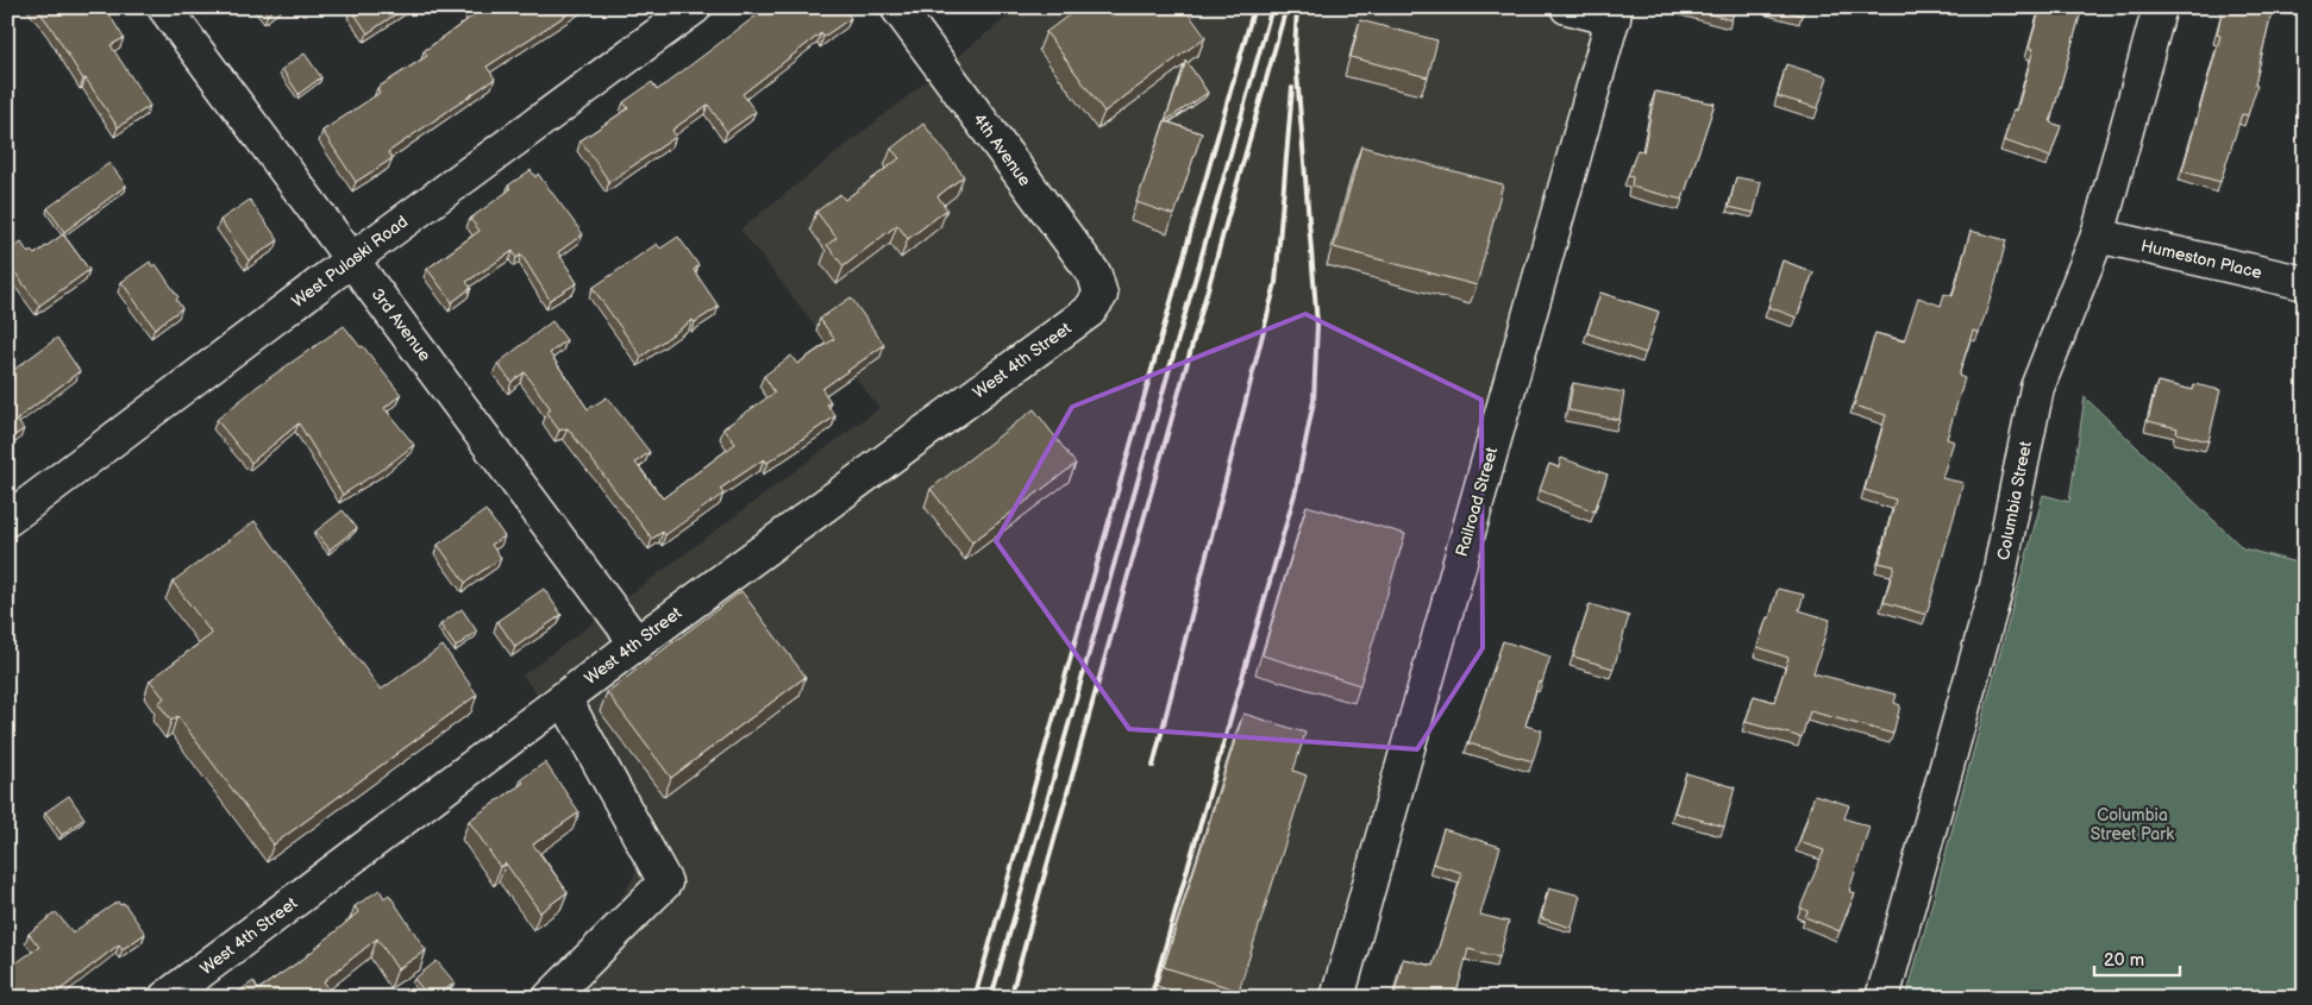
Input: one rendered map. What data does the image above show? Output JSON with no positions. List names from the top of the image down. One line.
{"streets":{"street":["4th Avenue","Humeston Place","West Pulaski Road","3rd Avenue","West 4th Street","Columbia Street","Railroad Street"]},"crossings":[["4th Avenue","West 4th Street"],["Humeston Place","Columbia Street"],["West Pulaski Road","3rd Avenue"],["3rd Avenue","West 4th Street"]],"parks":["Columbia Street Park"],"scale_bar":"20 m"}
